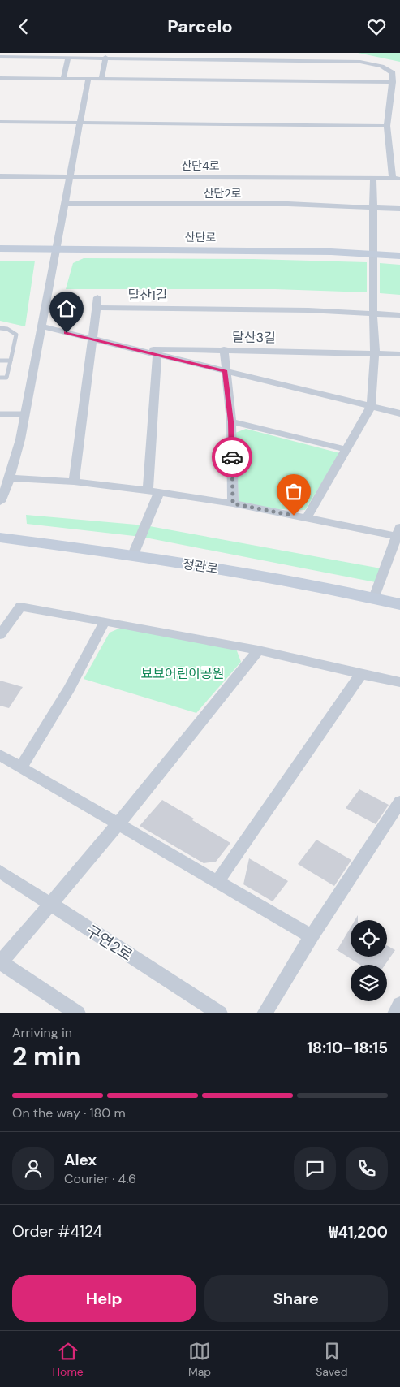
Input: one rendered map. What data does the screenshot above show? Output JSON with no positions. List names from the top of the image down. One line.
{"streets":{"street":["산단4로","산단2로","산단로","달산1길","달산3길","정관로","구연2로"]},"parks":["뵤뵤어린이공원"],"page":{"header":"Parcelo","heading":["2 min","Arriving in","18:10–18:15"],"panel":["Alex","Courier · 4.6","Order #4124","₩41,200"],"bar":"On the way · 180 m","buttons":["Help","Share"],"tabs":["Home","Map","Saved"]}}
